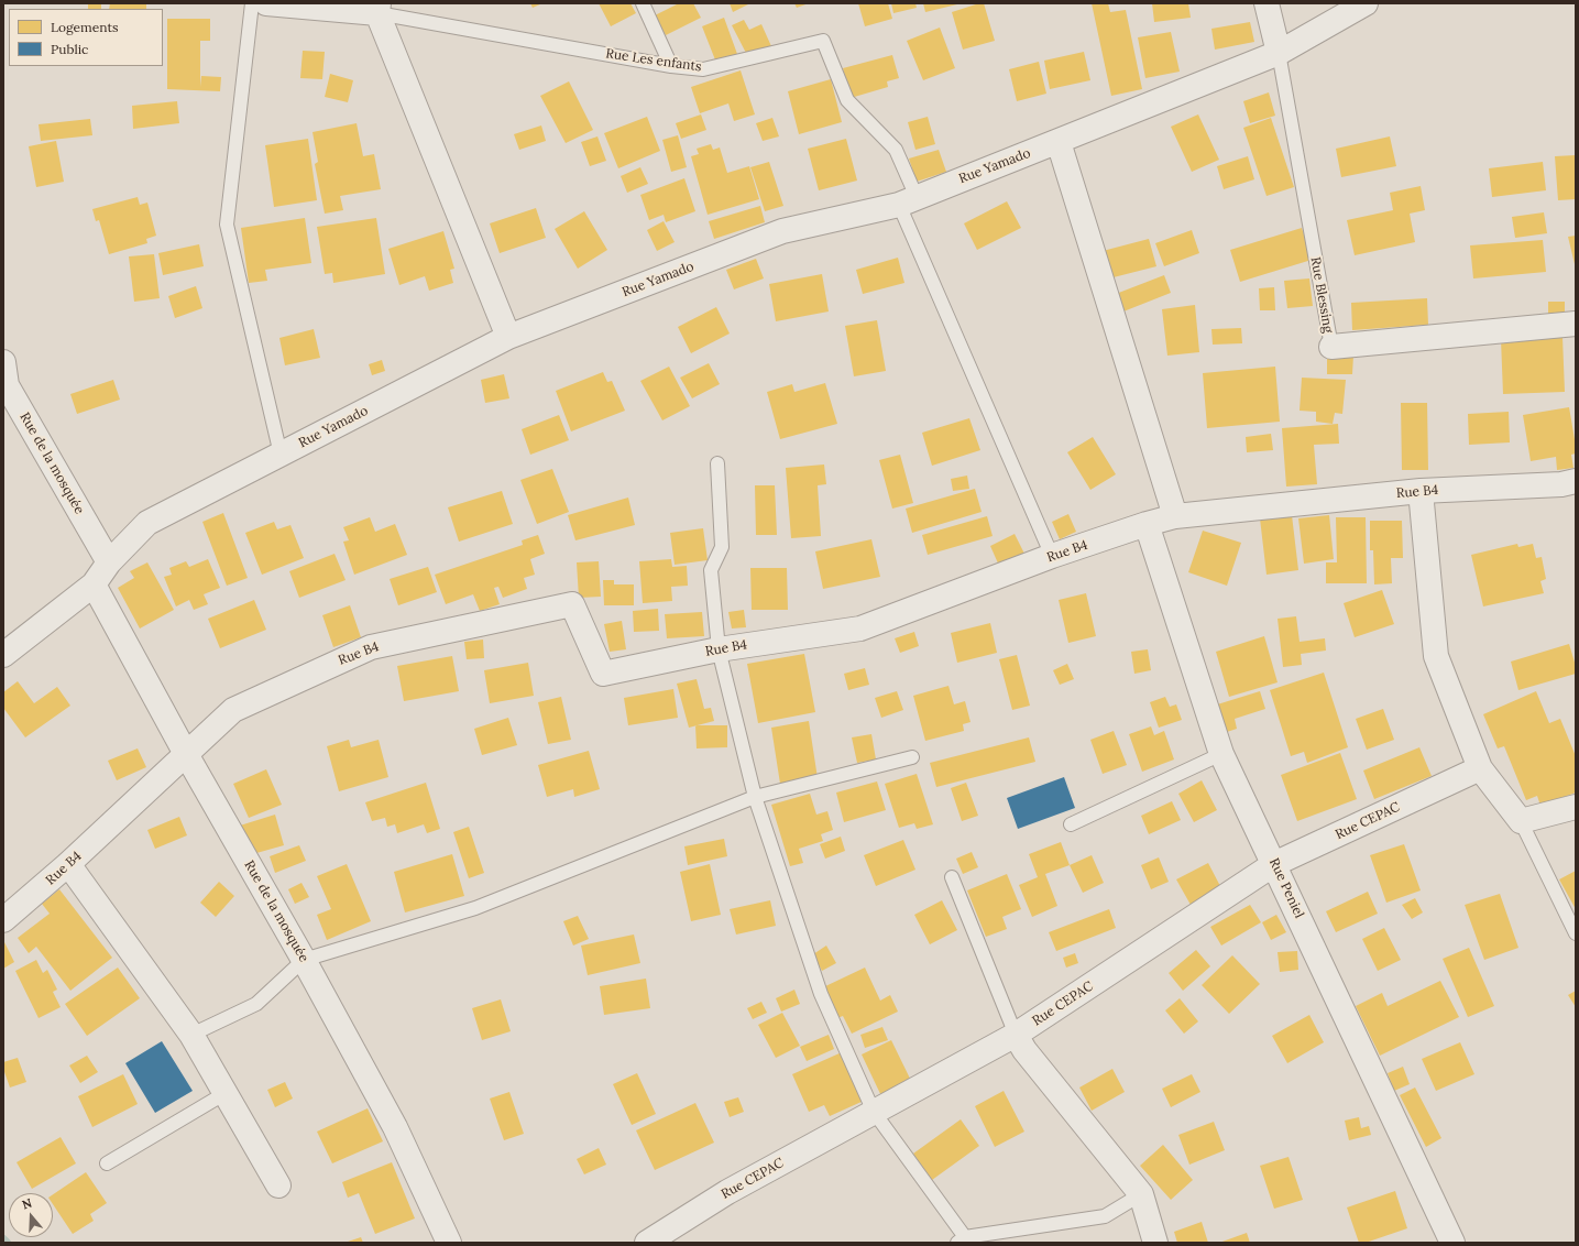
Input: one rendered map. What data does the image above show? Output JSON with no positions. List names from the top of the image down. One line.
{"streets":{"street":["Rue Les enfants","Rue Yamado","Rue Blessing","Rue de la mosquée","Rue B4","Rue CEPAC","Rue Peniel"]},"crossings":[["Rue Les enfants","Rue Yamado"],["Rue Yamado","Rue Blessing"],["Rue Yamado","Rue de la mosquée"],["Rue de la mosquée","Rue B4"],["Rue B4","Rue Peniel"],["Rue CEPAC","Rue Peniel"]],"legend":["Logements","Public"],"north":"top"}
